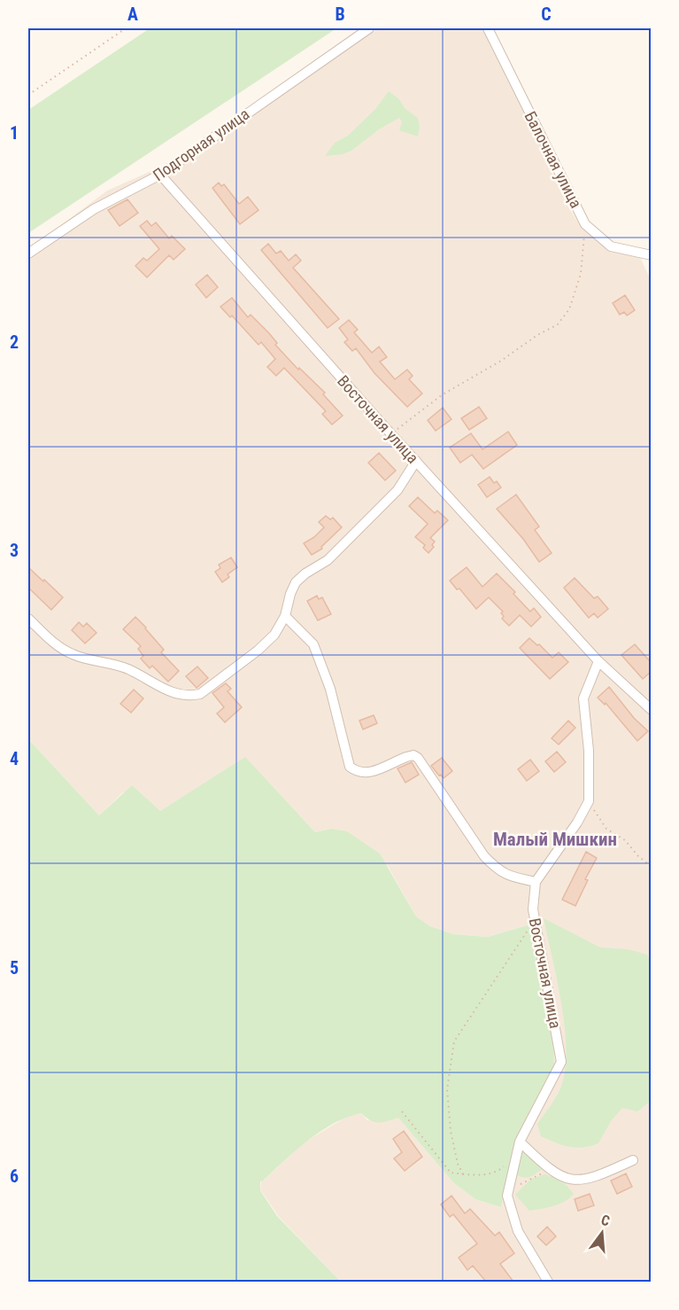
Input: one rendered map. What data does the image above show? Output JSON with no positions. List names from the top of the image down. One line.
{"streets":{"street":["Подгорная улица","Балочная улица","Восточная улица"]},"crossings":[["Подгорная улица","Восточная улица"]],"districts":["Малый Мишкин"],"north":"top","grid":{"columns":["A","B","C"],"rows":["1","2","3","4","5","6"]}}
